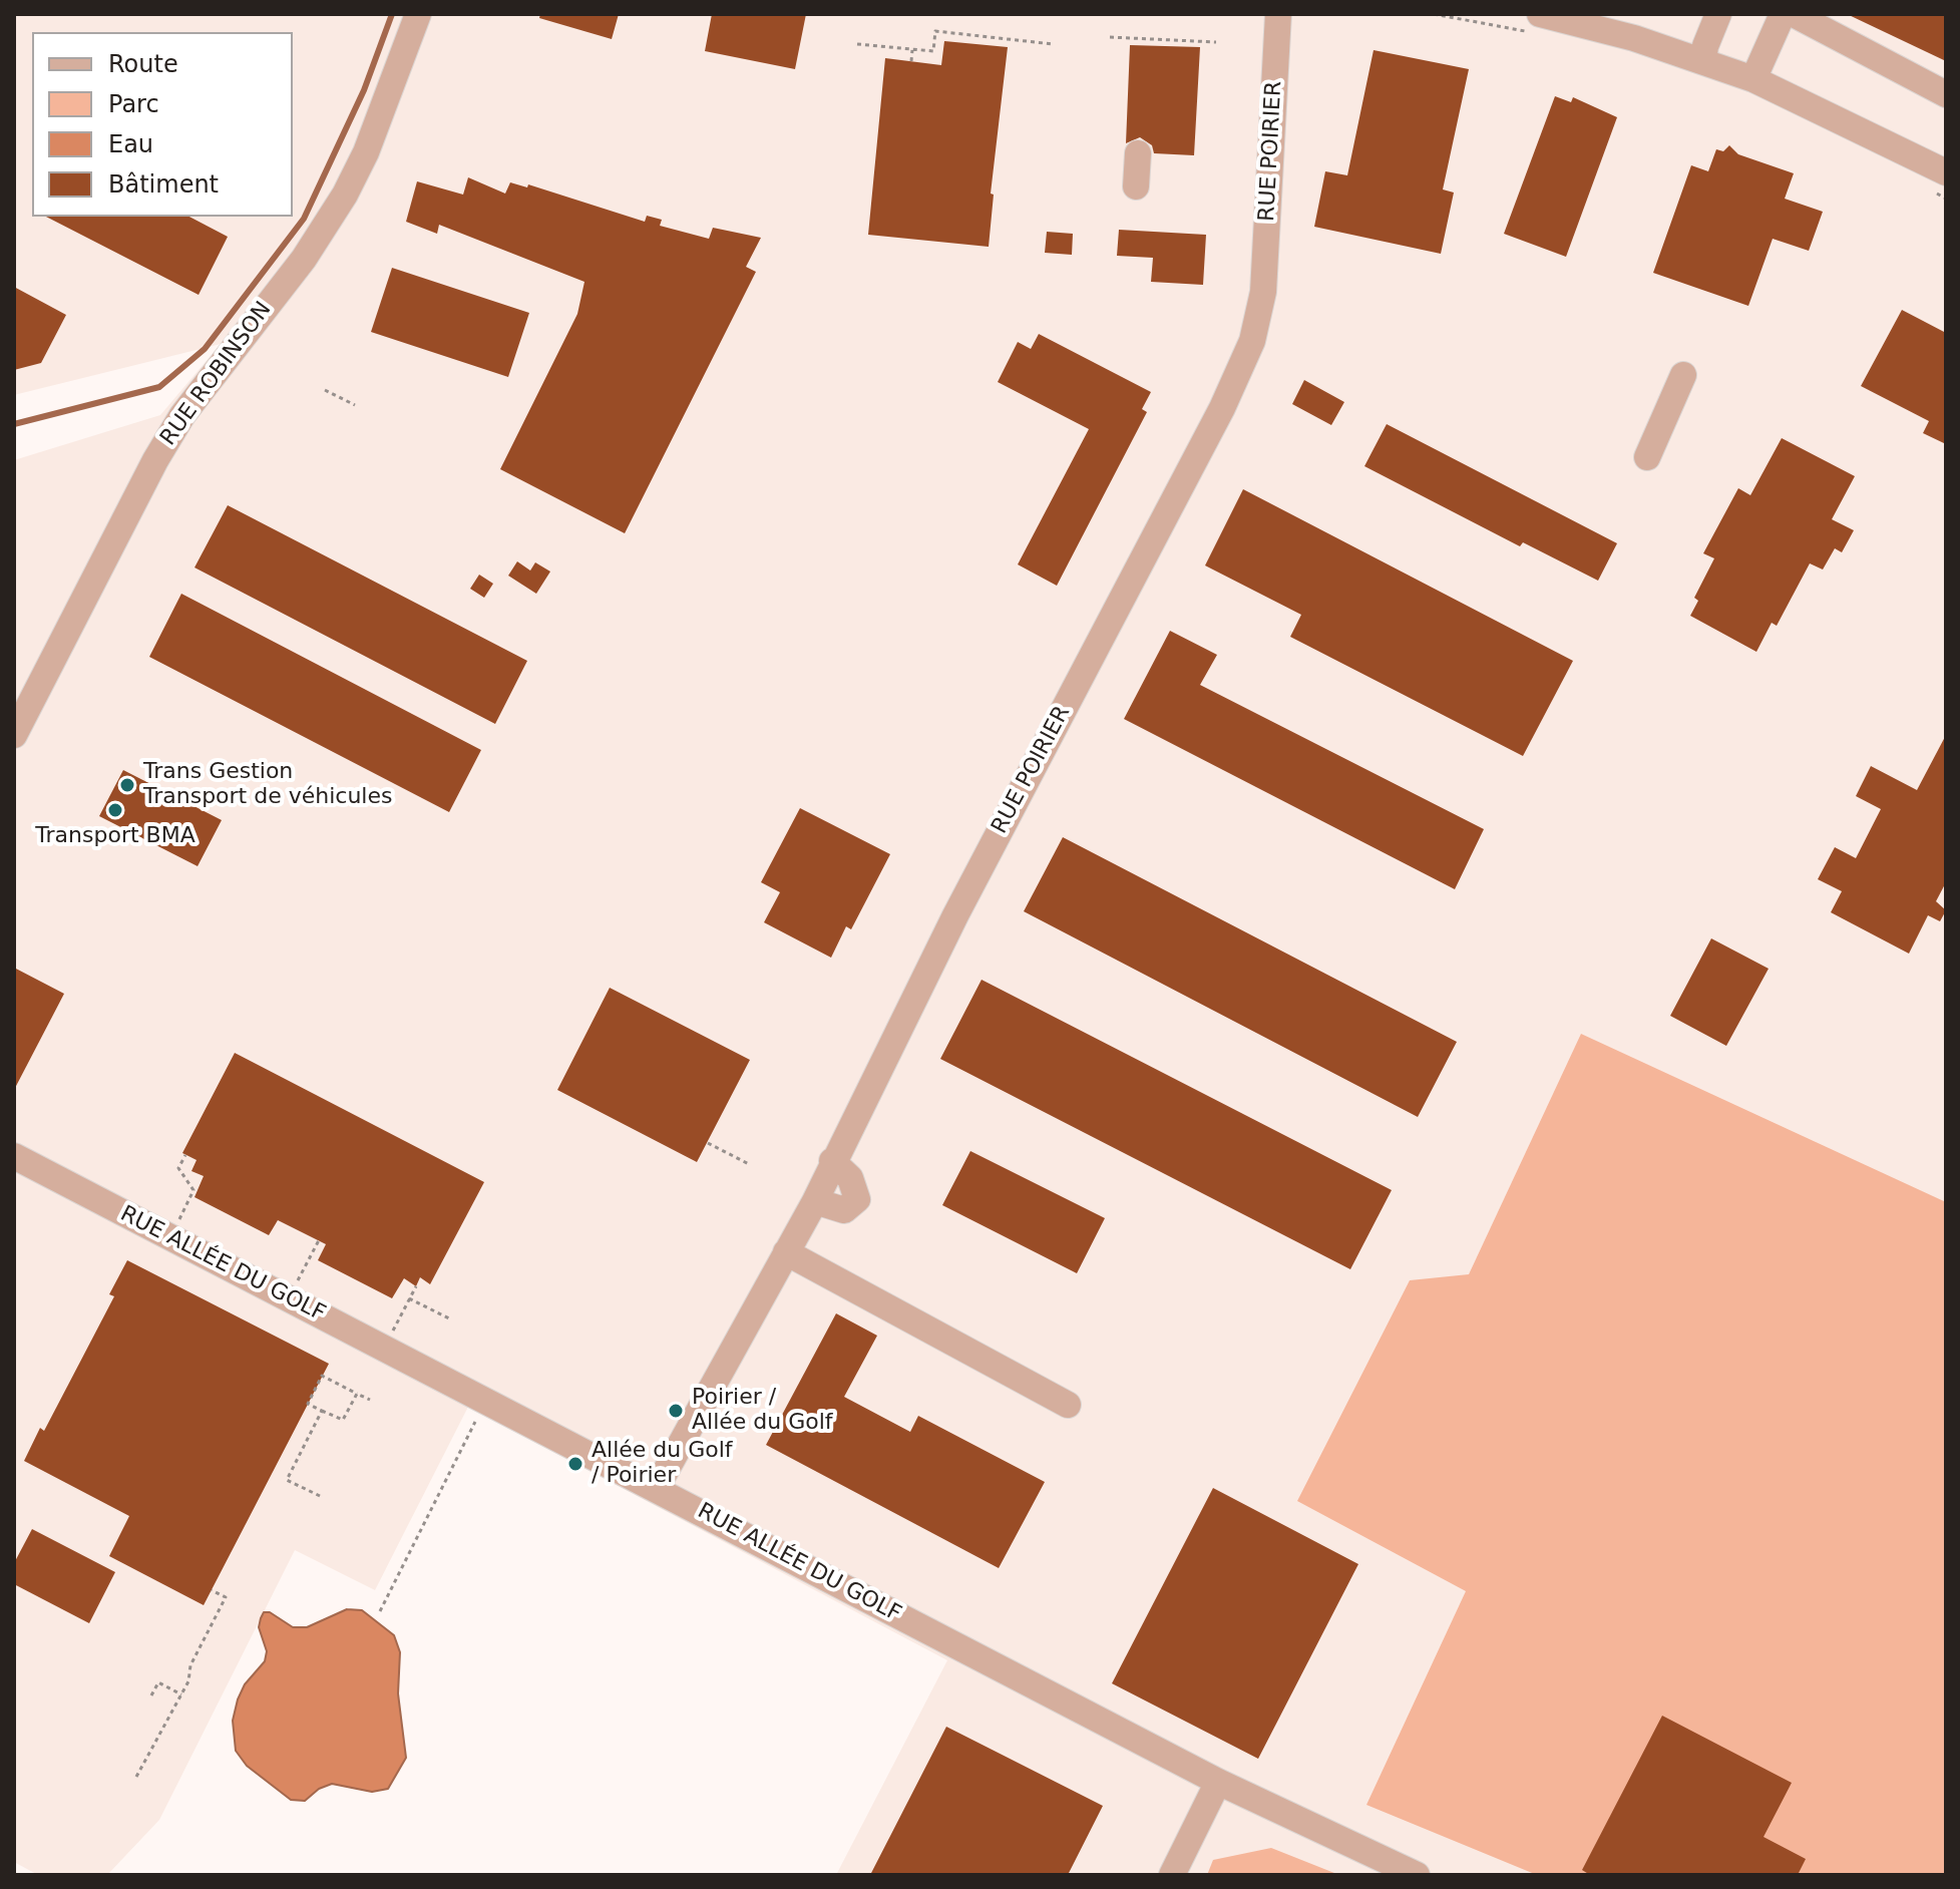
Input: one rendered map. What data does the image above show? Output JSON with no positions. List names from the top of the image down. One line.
{"streets":{"street":["RUE POIRIER","RUE ROBINSON","RUE ALLÉE DU GOLF"]},"crossings":[["RUE POIRIER","RUE ALLÉE DU GOLF"]],"places":["Trans Gestion Transport de véhicules","Transport BMA","Poirier / Allée du Golf","Allée du Golf / Poirier"],"legend":["Route","Parc","Eau","Bâtiment"]}
